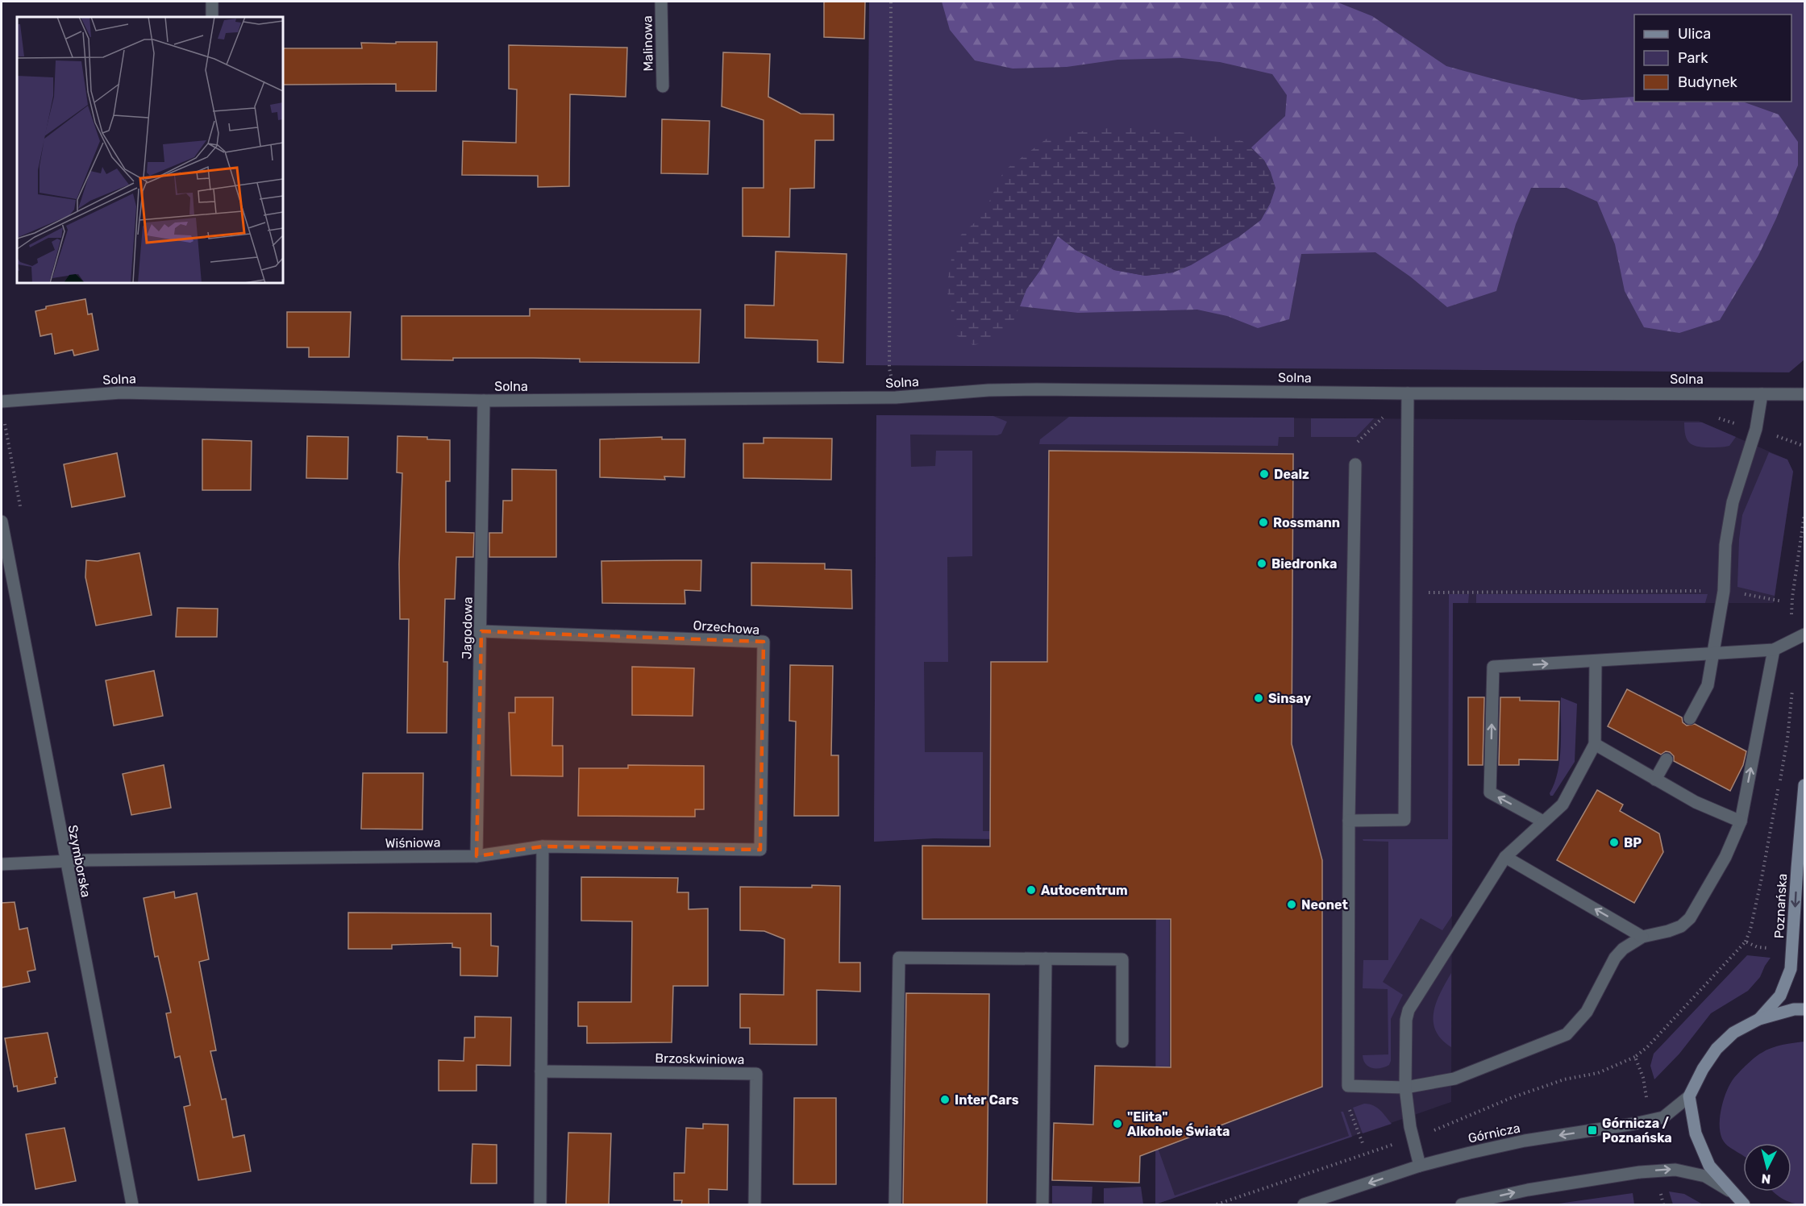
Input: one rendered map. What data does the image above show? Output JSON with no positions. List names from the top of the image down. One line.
{"streets":{"main road":["Poznańska"],"street":["Malinowa","Solna","Orzechowa","Jagodowa","Wiśniowa","Szymborska","Brzoskwiniowa","Górnicza"]},"crossings":[["Solna","Jagodowa"],["Orzechowa","Jagodowa"],["Orzechowa","Wiśniowa"],["Jagodowa","Wiśniowa"],["Wiśniowa","Szymborska"]],"one_way":["Poznańska"],"places":{"other":["Dealz","Rossmann","Biedronka","Sinsay","BP","Autocentrum","Neonet","Inter Cars","\"Elita\" Alkohole Świata"],"transit":["Górnicza / Poznańska"]},"legend":["Ulica","Park","Budynek"],"north":"bottom"}
